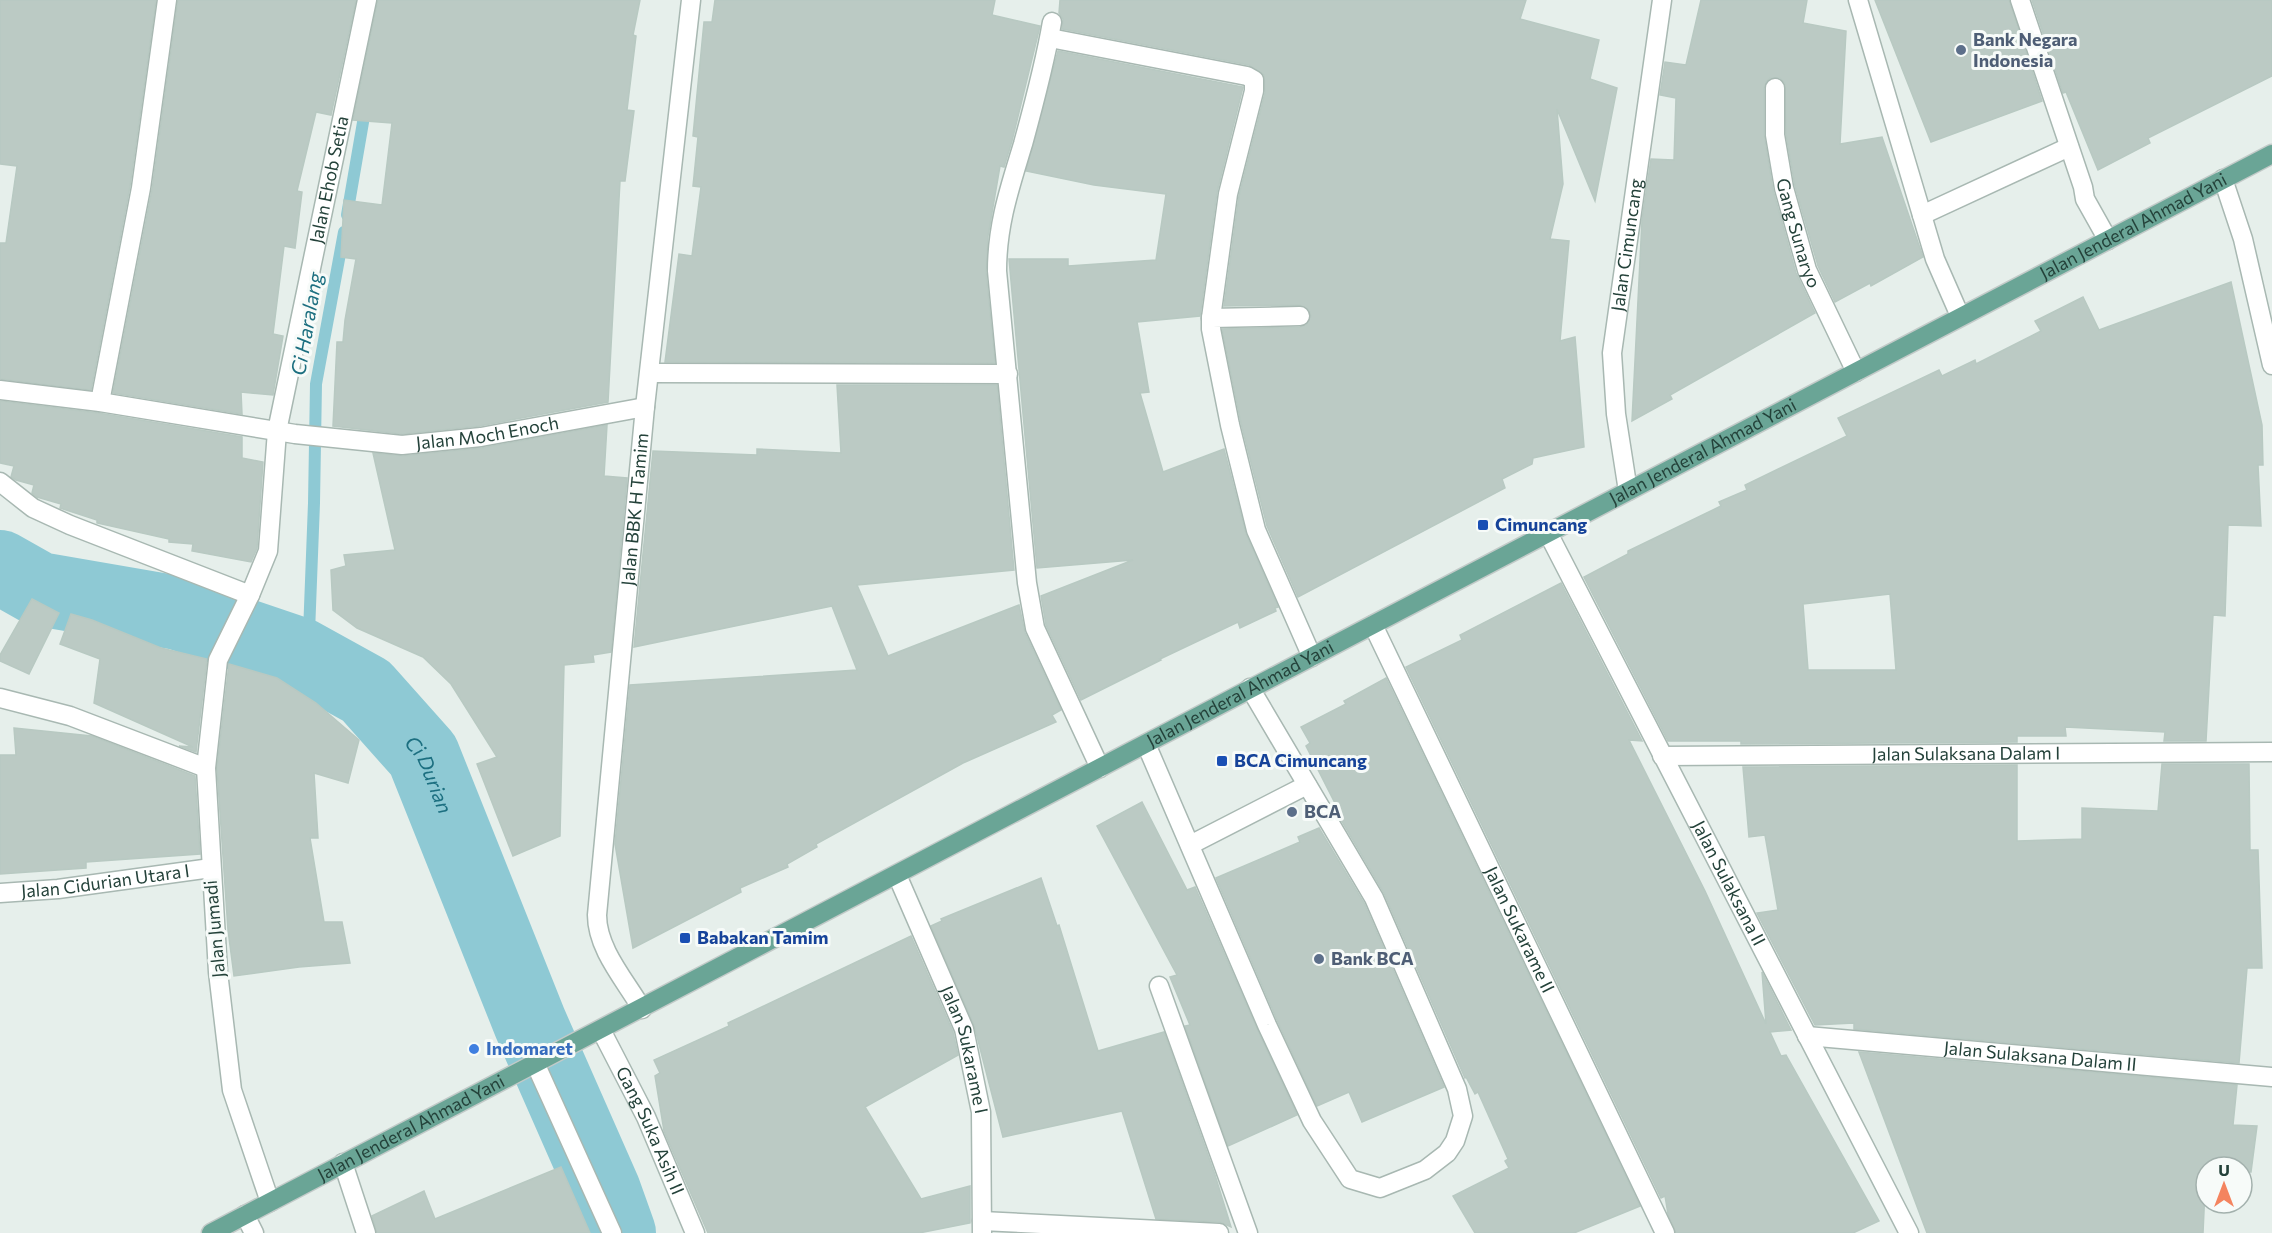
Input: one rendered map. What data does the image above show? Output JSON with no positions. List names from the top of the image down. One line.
{"streets":{"main road":["Jalan Jenderal Ahmad Yani"],"street":["Jalan Ehob Setia","Gang Sunaryo","Jalan Cimuncang","Jalan Moch Enoch","Jalan BBK H Tamim","Jalan Sulaksana Dalam I","Jalan Cidurian Utara I","Jalan Sulaksana II","Jalan Jumadi","Jalan Sukarame II","Jalan Sukarame I","Jalan Sulaksana Dalam II","Gang Suka Asih II"]},"crossings":[["Jalan Ehob Setia","Jalan Moch Enoch"],["Jalan Ehob Setia","Jalan Jumadi"],["Jalan Jenderal Ahmad Yani","Gang Sunaryo"],["Jalan Jenderal Ahmad Yani","Jalan Cimuncang"],["Jalan Jenderal Ahmad Yani","Jalan BBK H Tamim"],["Jalan Jenderal Ahmad Yani","Jalan Sulaksana II"],["Jalan Jenderal Ahmad Yani","Jalan Jumadi"],["Jalan Jenderal Ahmad Yani","Jalan Sukarame II"],["Jalan Jenderal Ahmad Yani","Jalan Sukarame I"],["Jalan Jenderal Ahmad Yani","Gang Suka Asih II"],["Jalan Moch Enoch","Jalan BBK H Tamim"],["Jalan Sulaksana Dalam I","Jalan Sulaksana II"],["Jalan Cidurian Utara I","Jalan Jumadi"],["Jalan Sulaksana II","Jalan Sulaksana Dalam II"]],"water":["Ci Haralang","Ci Durian"],"places":{"other":["Bank Negara Indonesia","BCA","Bank BCA","Indomaret"],"transit":["Cimuncang","BCA Cimuncang","Babakan Tamim"]},"north":"top"}
